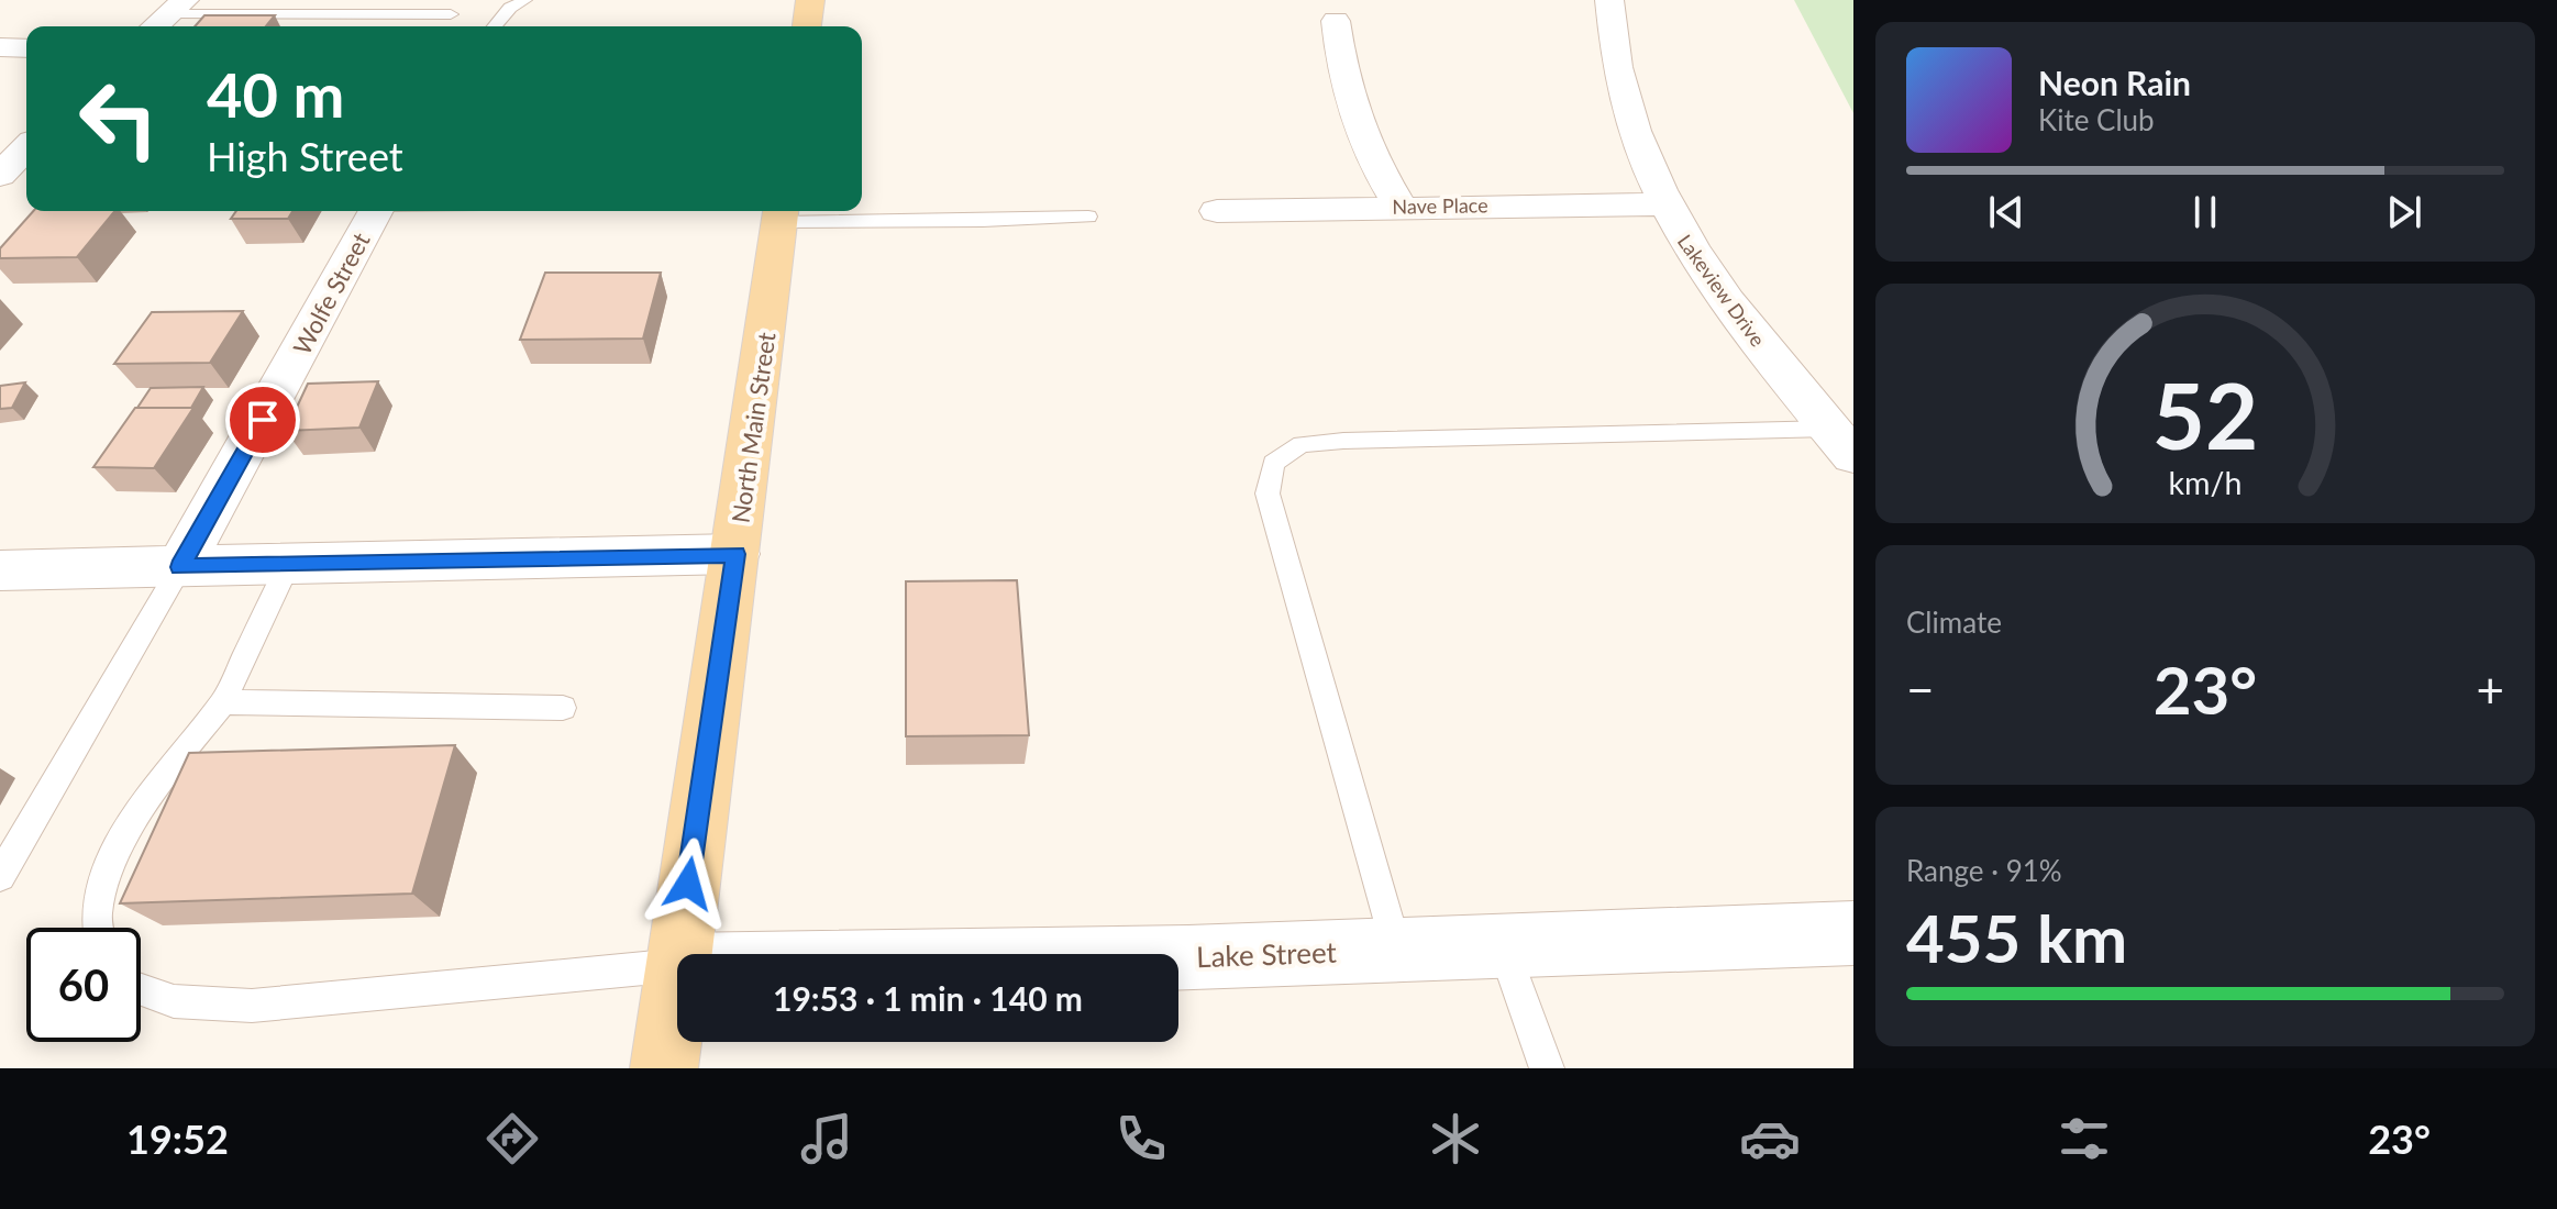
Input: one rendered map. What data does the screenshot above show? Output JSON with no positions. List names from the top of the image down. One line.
{"streets":{"main road":["North Main Street"],"street":["Nave Place","Lakeview Drive","Wolfe Street","Lake Street"]},"crossings":[["Nave Place","Lakeview Drive"]],"page":{"turn":["40 m","High Street"],"song":["Neon Rain","Kite Club"],"tile":["Climate",["Range · 91%","455 km"]],"heat":["−","23°","+"],"limit":"60","trip":"19:53 · 1 min · 140 m","tabs":["19:52","23°"],"gauge":["52","km/h"]}}
